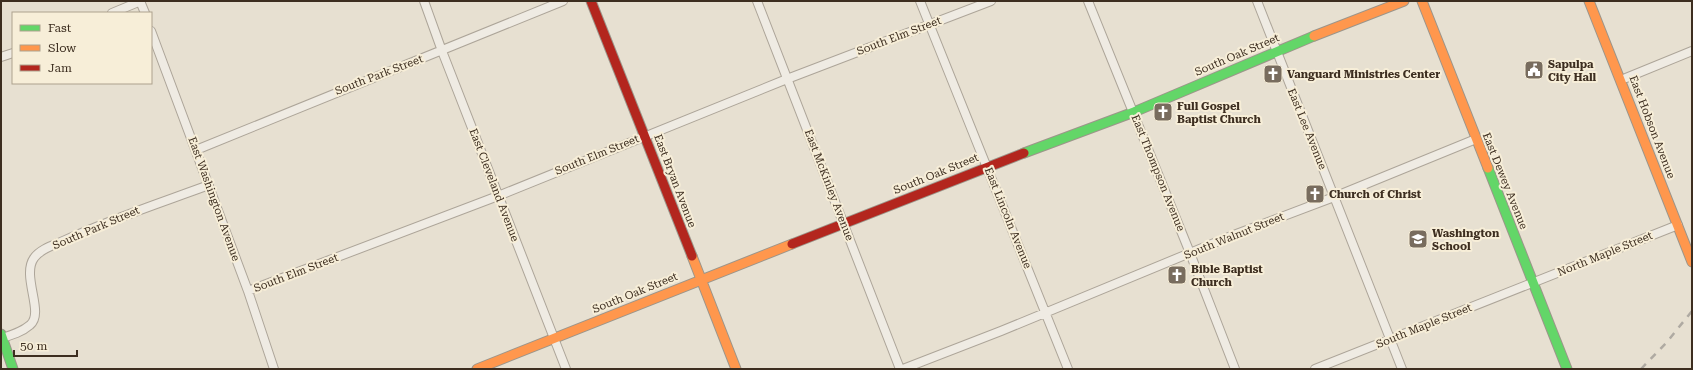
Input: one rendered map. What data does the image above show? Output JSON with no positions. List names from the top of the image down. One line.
{"streets":{"street":["South Elm Street","South Oak Street","South Park Street","East Hobson Avenue","East Lee Avenue","East Thompson Avenue","East Bryan Avenue","East Dewey Avenue","East Cleveland Avenue","East McKinley Avenue","East Washington Avenue","East Lincoln Avenue","South Walnut Street","North Maple Street","South Maple Street"]},"crossings":[["South Elm Street","East Bryan Avenue"],["South Elm Street","East Cleveland Avenue"],["South Elm Street","East McKinley Avenue"],["South Elm Street","East Washington Avenue"],["South Elm Street","East Lincoln Avenue"],["South Oak Street","East Lee Avenue"],["South Oak Street","East Thompson Avenue"],["South Oak Street","East Bryan Avenue"],["South Oak Street","East Cleveland Avenue"],["South Oak Street","East McKinley Avenue"],["South Oak Street","East Lincoln Avenue"],["South Park Street","East Cleveland Avenue"],["South Park Street","East Washington Avenue"],["East Hobson Avenue","North Maple Street"],["East Lee Avenue","South Walnut Street"],["East Lee Avenue","South Maple Street"],["East Thompson Avenue","South Walnut Street"],["East Dewey Avenue","South Walnut Street"],["East Dewey Avenue","North Maple Street"],["East Dewey Avenue","South Maple Street"],["East McKinley Avenue","South Walnut Street"],["East Lincoln Avenue","South Walnut Street"],["North Maple Street","South Maple Street"]],"places":{"public building":["Sapulpa City Hall"],"church":["Vanguard Ministries Center","Full Gospel Baptist Church","Church of Christ","Bible Baptist Church"],"school or university":["Washington School"]},"legend":["Fast","Slow","Jam"],"scale_bar":"50 m"}
